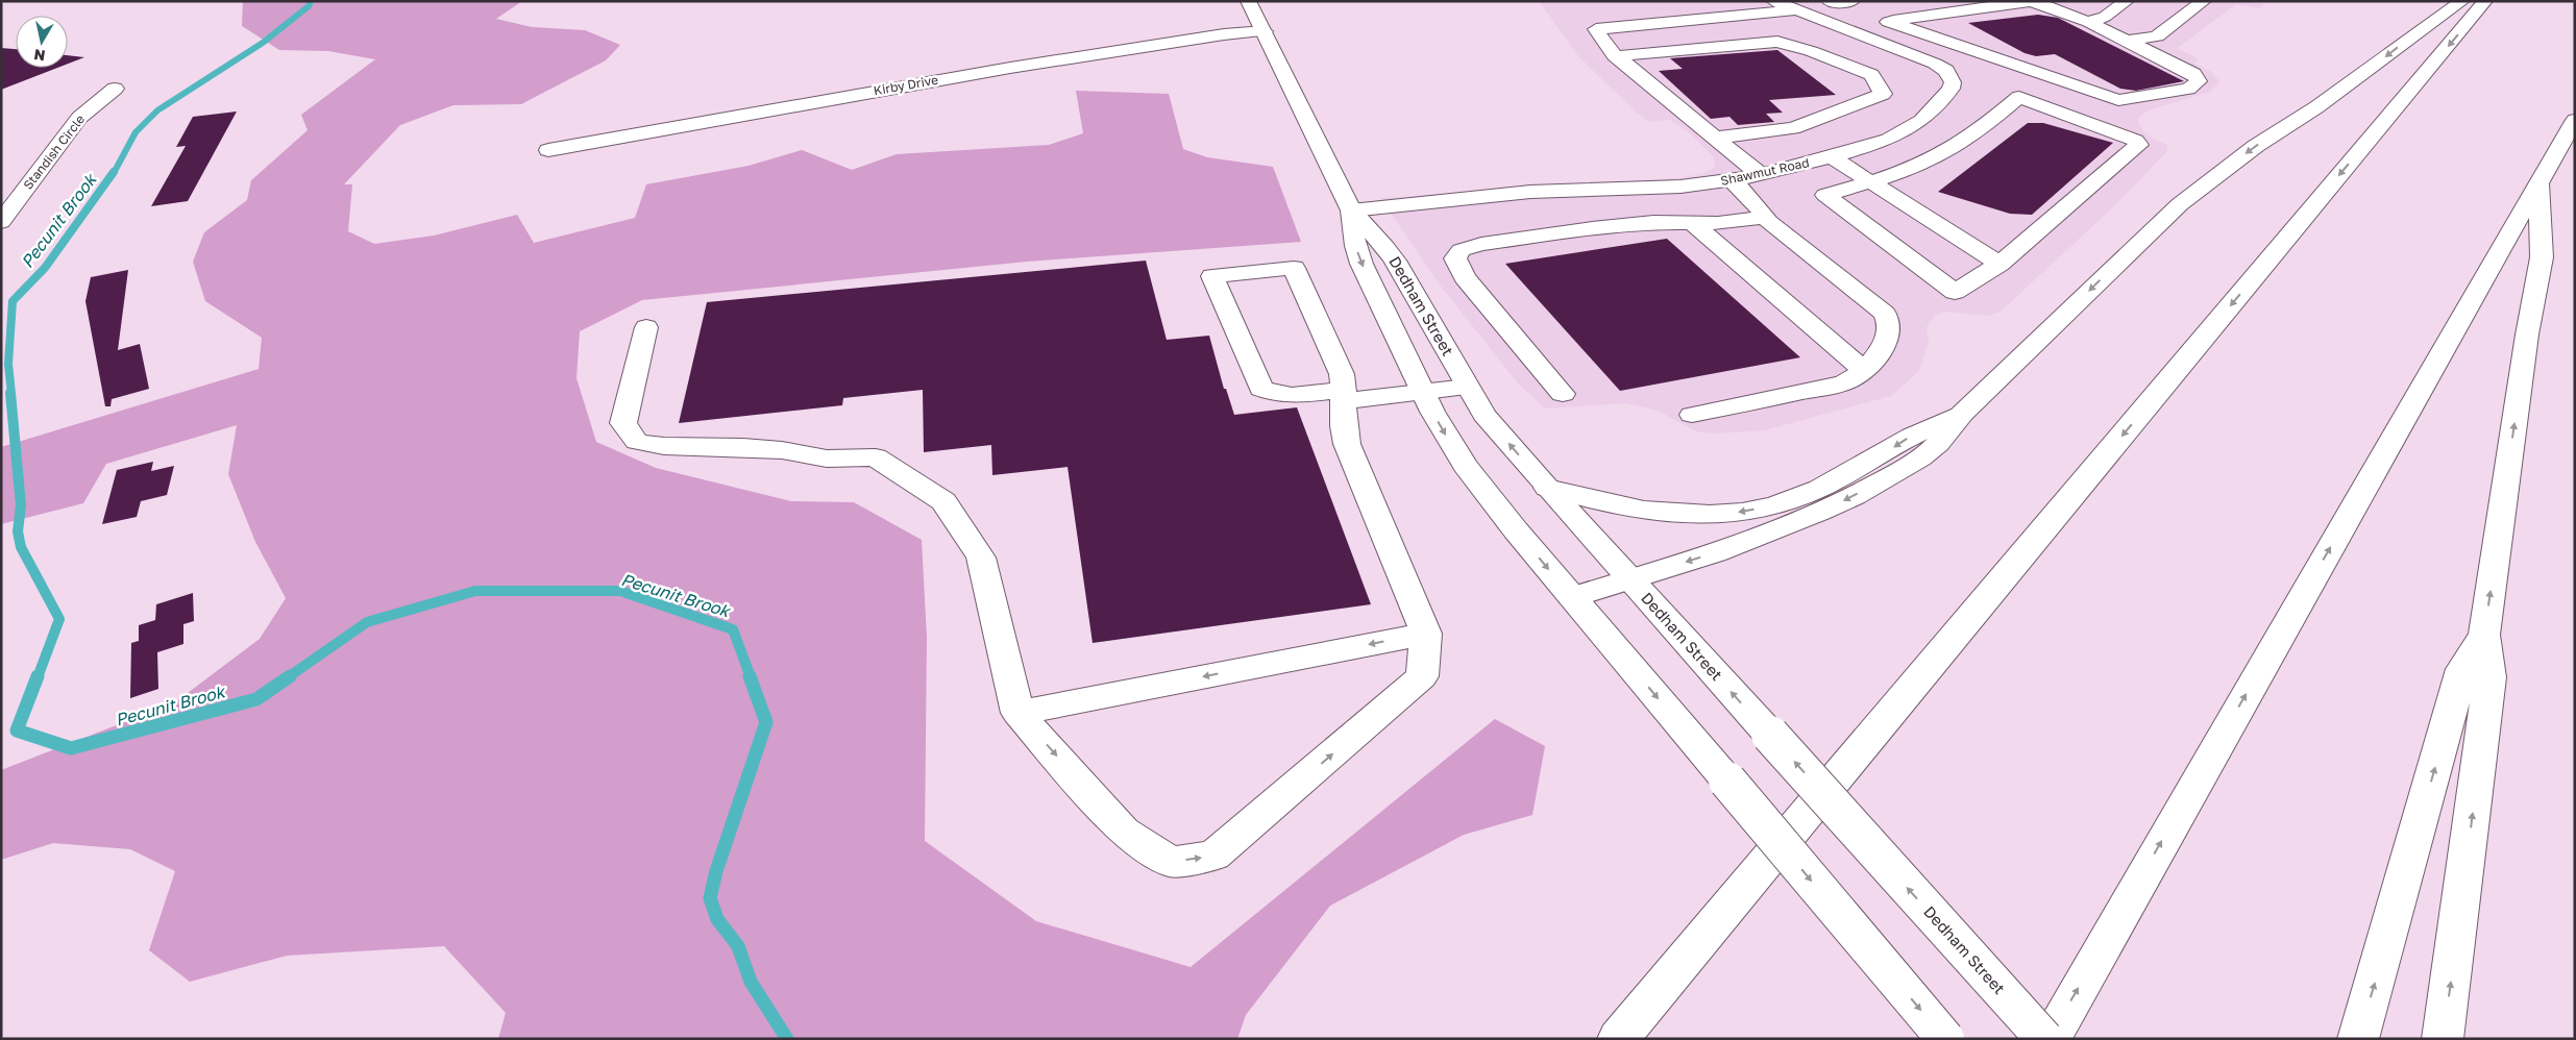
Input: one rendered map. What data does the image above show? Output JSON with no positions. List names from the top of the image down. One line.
{"streets":{"main road":["Kirby Drive","Standish Circle","Shawmut Road","Dedham Street"]},"crossings":[["Kirby Drive","Dedham Street"],["Shawmut Road","Dedham Street"]],"water":["Pecunit Brook"],"north":"bottom"}
